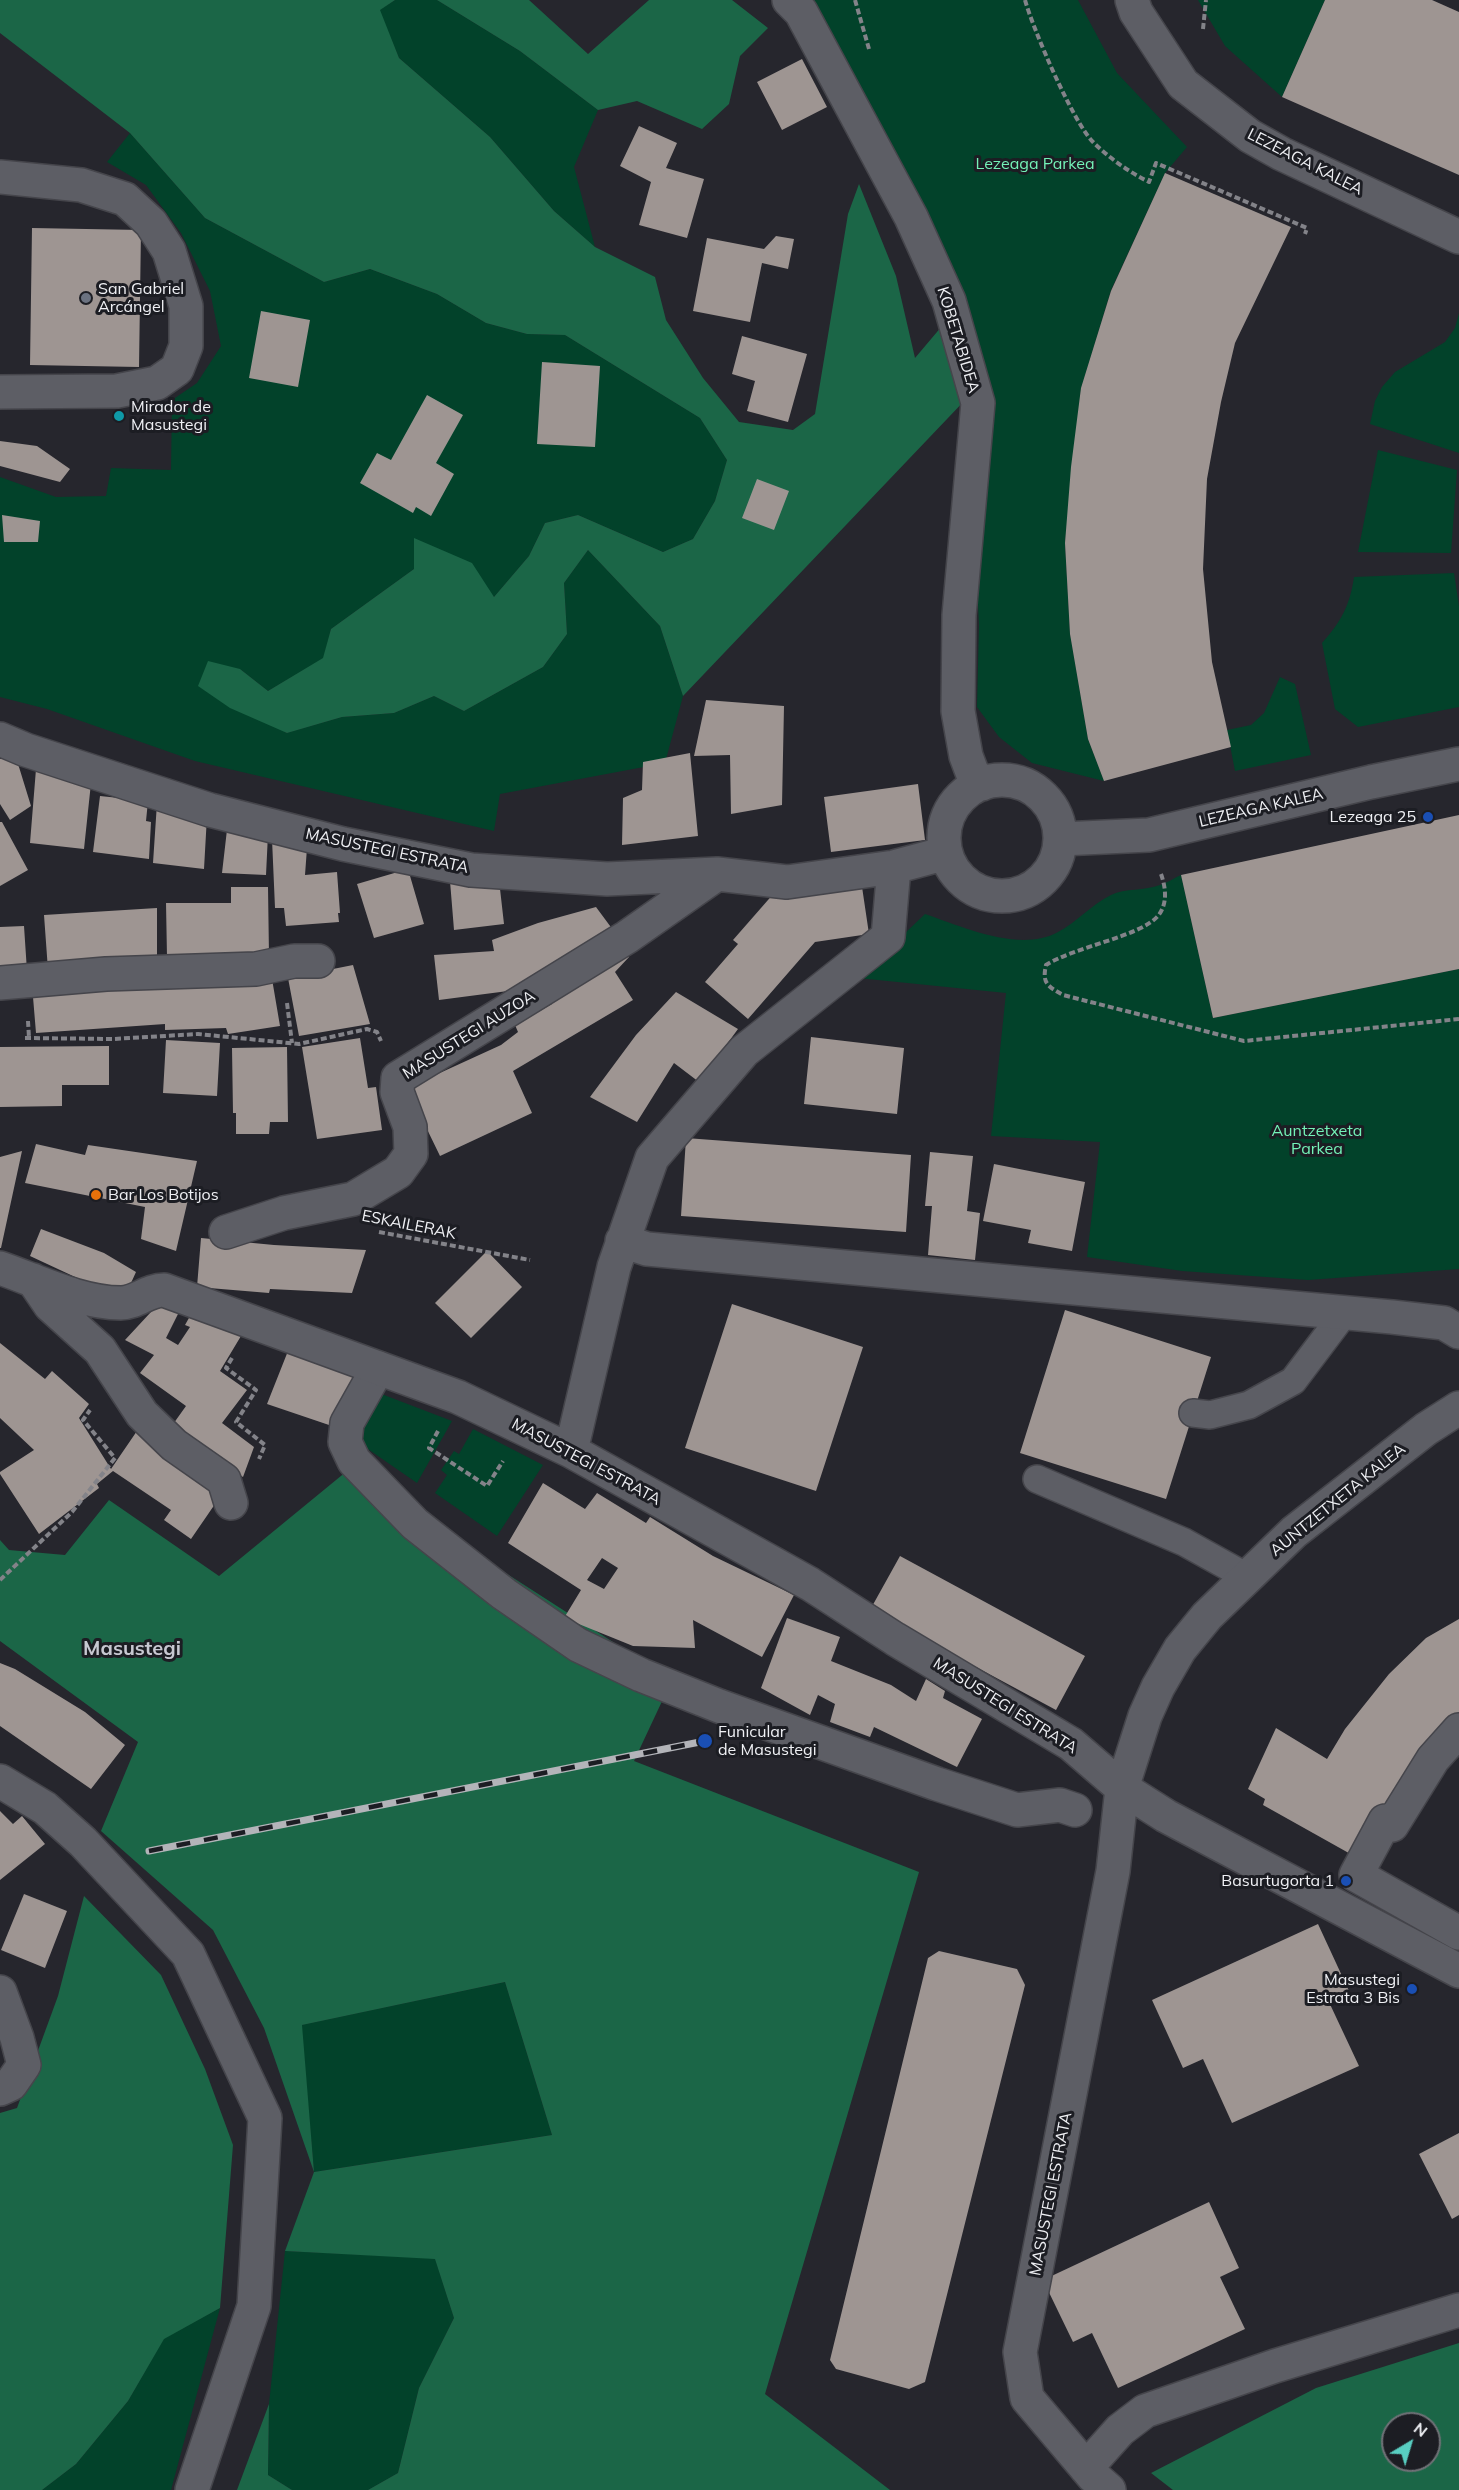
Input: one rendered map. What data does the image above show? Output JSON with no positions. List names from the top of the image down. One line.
{"streets":{"street":["LEZEAGA KALEA","KOBETABIDEA","MASUSTEGI ESTRATA","MASUSTEGI AUZOA","AUNTZETXETA KALEA"],"path":["ESKAILERAK"]},"crossings":[["LEZEAGA KALEA","KOBETABIDEA"],["MASUSTEGI ESTRATA","MASUSTEGI AUZOA"],["MASUSTEGI ESTRATA","AUNTZETXETA KALEA"]],"districts":["Masustegi"],"parks":["Lezeaga Parkea","Auntzetxeta Parkea"],"places":["San Gabriel Arcángel","Mirador de Masustegi","Lezeaga 25","Bar Los Botijos","Funicular de Masustegi","Basurtugorta 1","Masustegi Estrata 3 Bis"],"north":"top right"}
